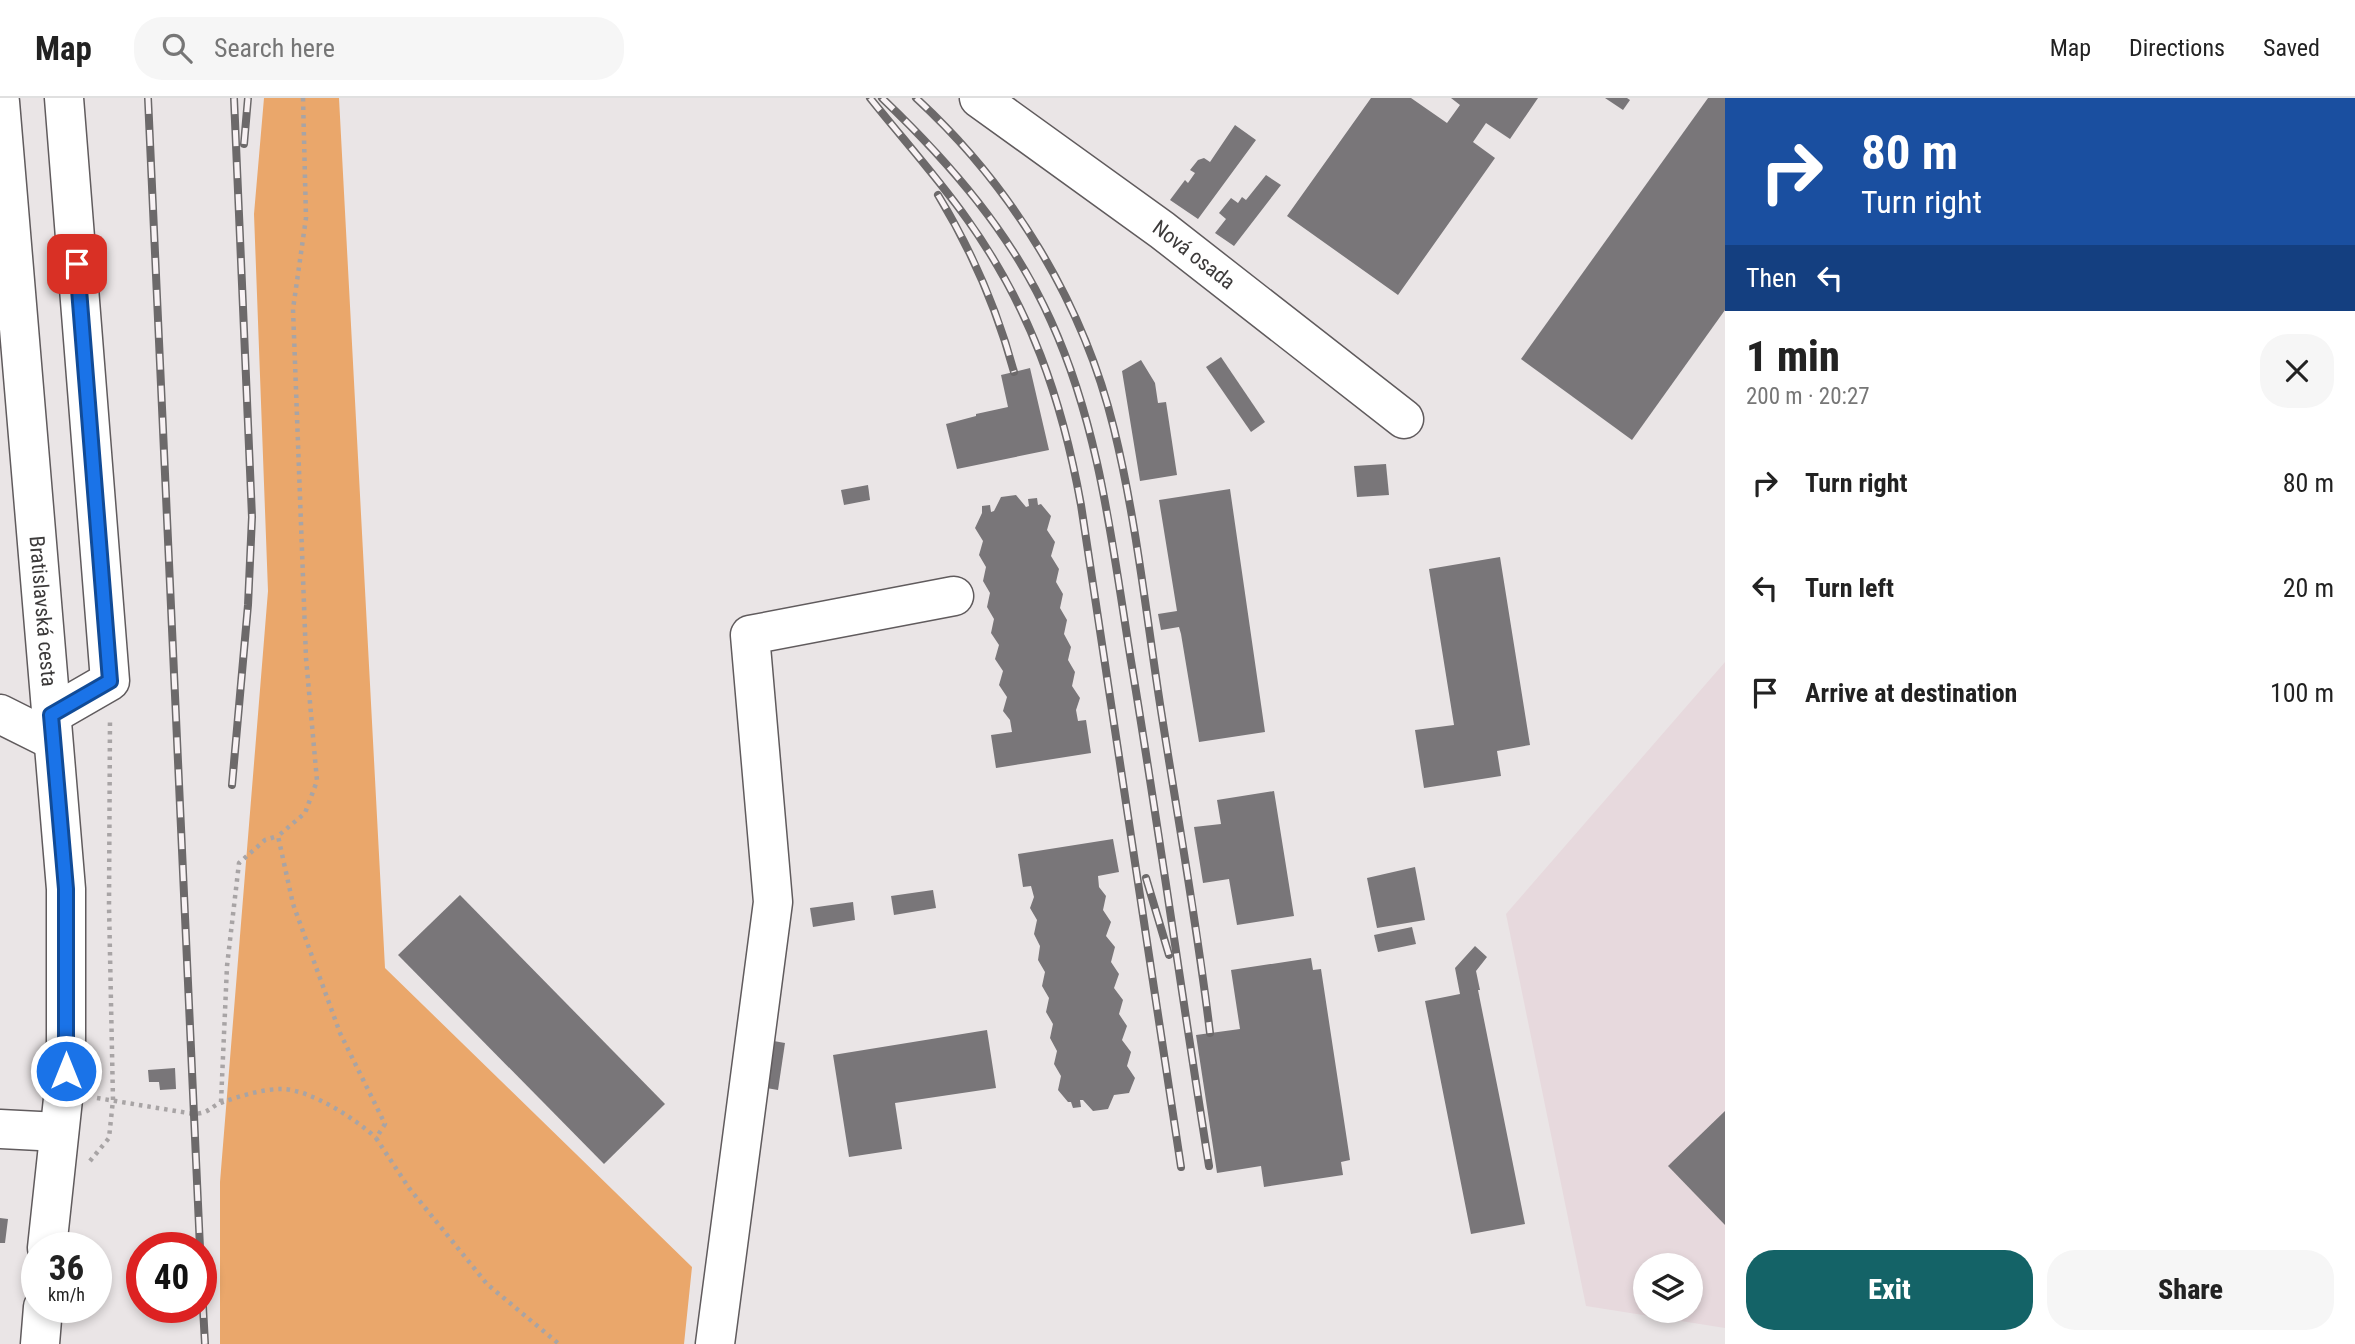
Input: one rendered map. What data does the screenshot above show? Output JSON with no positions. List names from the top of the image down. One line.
{"streets":{"street":["Nová osada","Bratislavská cesta"]},"page":{"header":"Map","search":"Search here","nav":["Map","Directions","Saved"],"turn":["80 m","Turn right"],"then":"Then","heading":["1 min","200 m · 20:27"],"list":[{"name":"Turn right","value":"80 m"},{"name":"Turn left","value":"20 m"},{"name":"Arrive at destination","value":"100 m"}],"speed":"36 km/h","limit":"40","buttons":["Exit","Share"]}}
